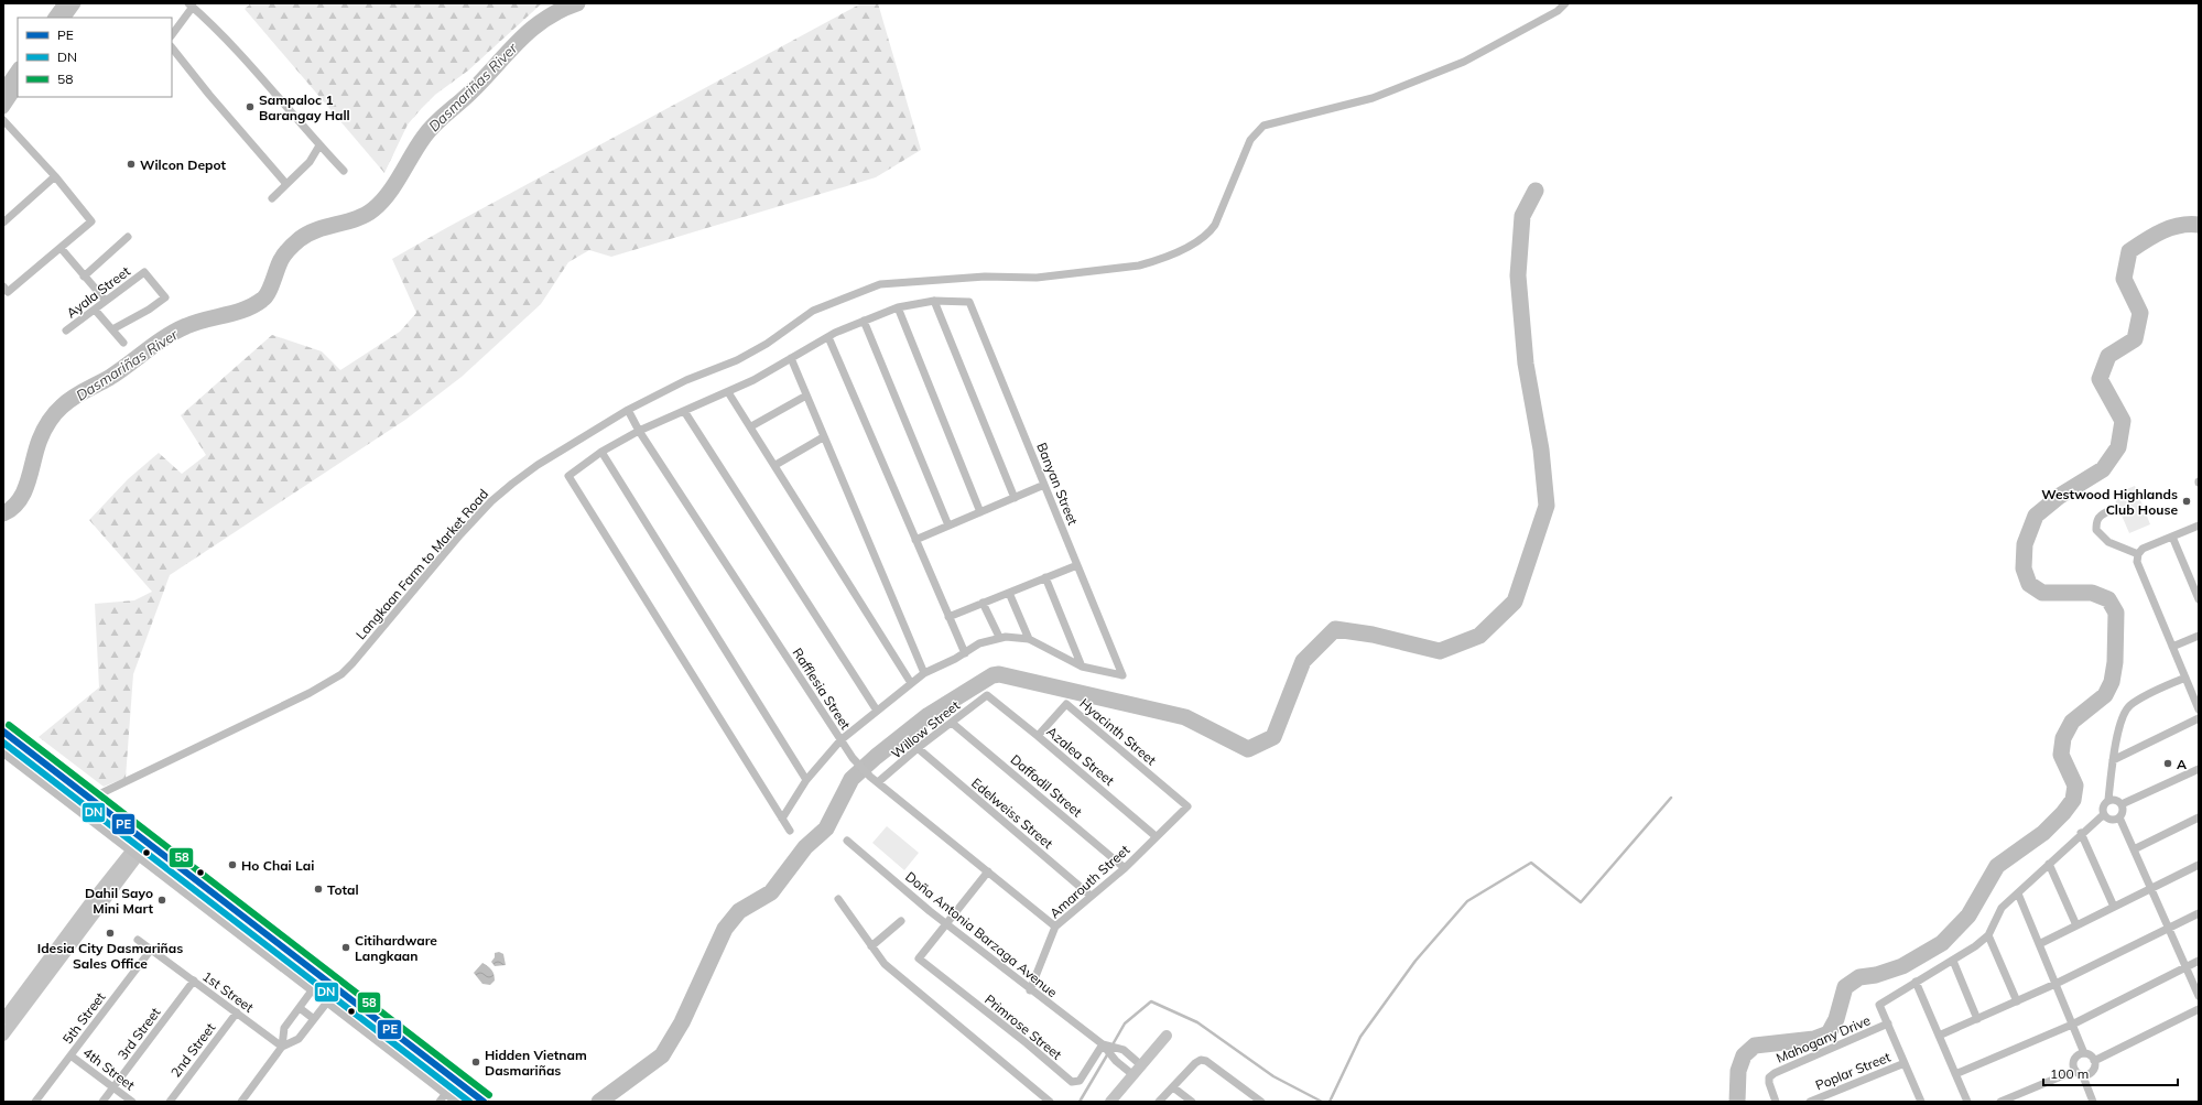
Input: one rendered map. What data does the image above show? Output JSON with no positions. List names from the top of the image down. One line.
{"streets":{"street":["Ayala Street","Banyan Street","Langkaan Farm to Market Road","Rafflesia Street","Willow Street","Hyacinth Street","Azalea Street","Daffodil Street","Edelweiss Street","Amarouth Street","Doña Antonia Barzaga Avenue","1st Street","5th Street","Primrose Street","3rd Street","Mahogany Drive","2nd Street","4th Street","Poplar Street"]},"crossings":[["Langkaan Farm to Market Road","Rafflesia Street"],["Rafflesia Street","Willow Street"],["Rafflesia Street","Amarouth Street"],["Willow Street","Azalea Street"],["Willow Street","Daffodil Street"],["Willow Street","Edelweiss Street"],["Hyacinth Street","Azalea Street"],["Hyacinth Street","Amarouth Street"],["Azalea Street","Amarouth Street"],["Daffodil Street","Amarouth Street"],["Edelweiss Street","Amarouth Street"],["Amarouth Street","Doña Antonia Barzaga Avenue"],["Doña Antonia Barzaga Avenue","Primrose Street"],["1st Street","5th Street"],["1st Street","3rd Street"],["1st Street","2nd Street"],["5th Street","4th Street"],["3rd Street","4th Street"]],"water":["Dasmariñas River"],"places":["Sampaloc 1 Barangay Hall","Wilcon Depot","Westwood Highlands Club House","A","Ho Chai Lai","Total","Dahil Sayo Mini Mart","Idesia City Dasmariñas Sales Office","Citihardware Langkaan","Hidden Vietnam Dasmariñas"],"lines":["transit line 58","transit line PE","transit line DN"],"legend":["PE","DN","58"],"scale_bar":"100 m"}
